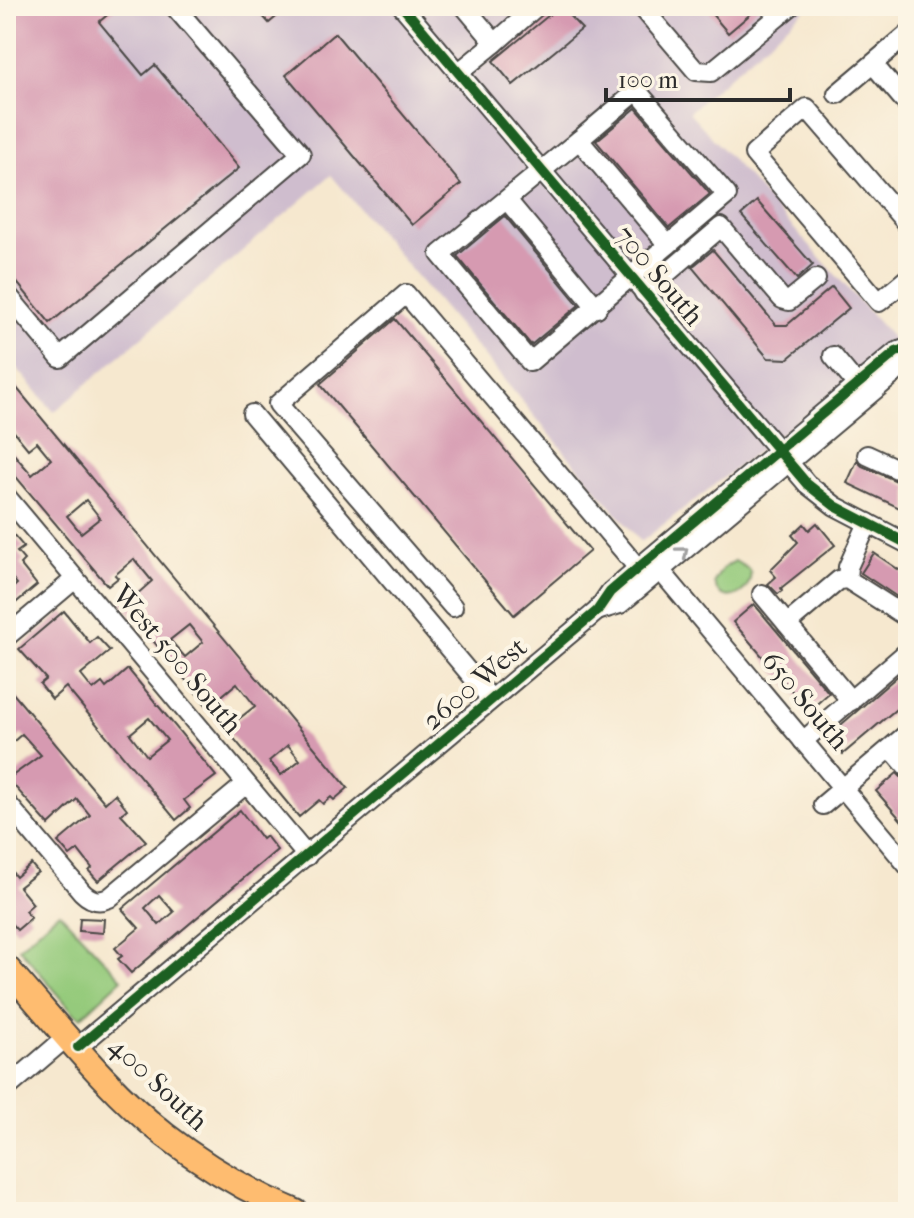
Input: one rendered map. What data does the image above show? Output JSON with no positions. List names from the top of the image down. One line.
{"streets":{"main road":["400 South"],"street":["700 South","West 500 South","2600 West","650 South"]},"crossings":[["700 South","2600 West"],["West 500 South","2600 West"],["2600 West","650 South"],["2600 West","400 South"]],"scale_bar":"100 m"}
